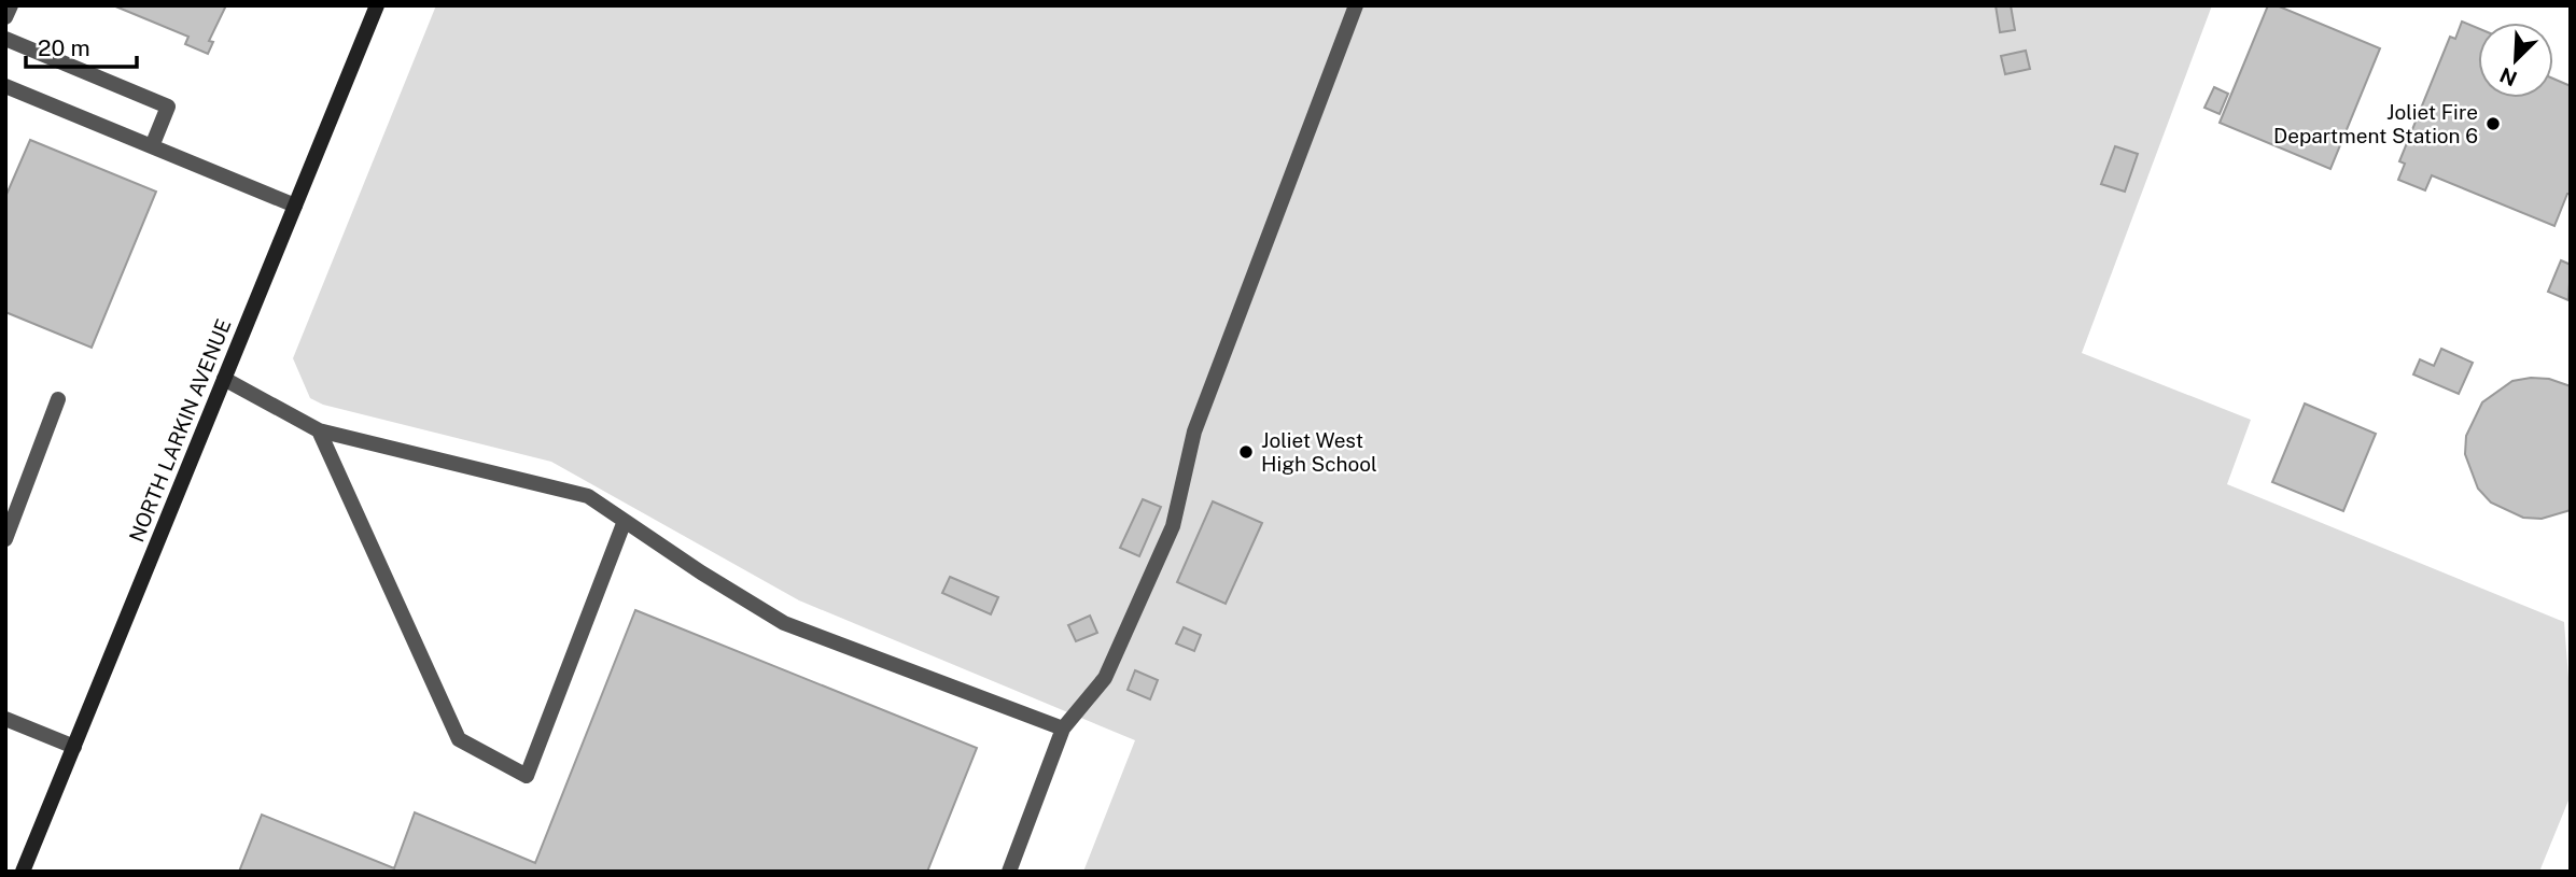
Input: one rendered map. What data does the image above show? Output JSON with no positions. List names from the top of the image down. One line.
{"streets":{"main road":["NORTH LARKIN AVENUE"]},"places":["Joliet Fire Department Station 6","Joliet West High School"],"scale_bar":"20 m","north":"bottom left"}
